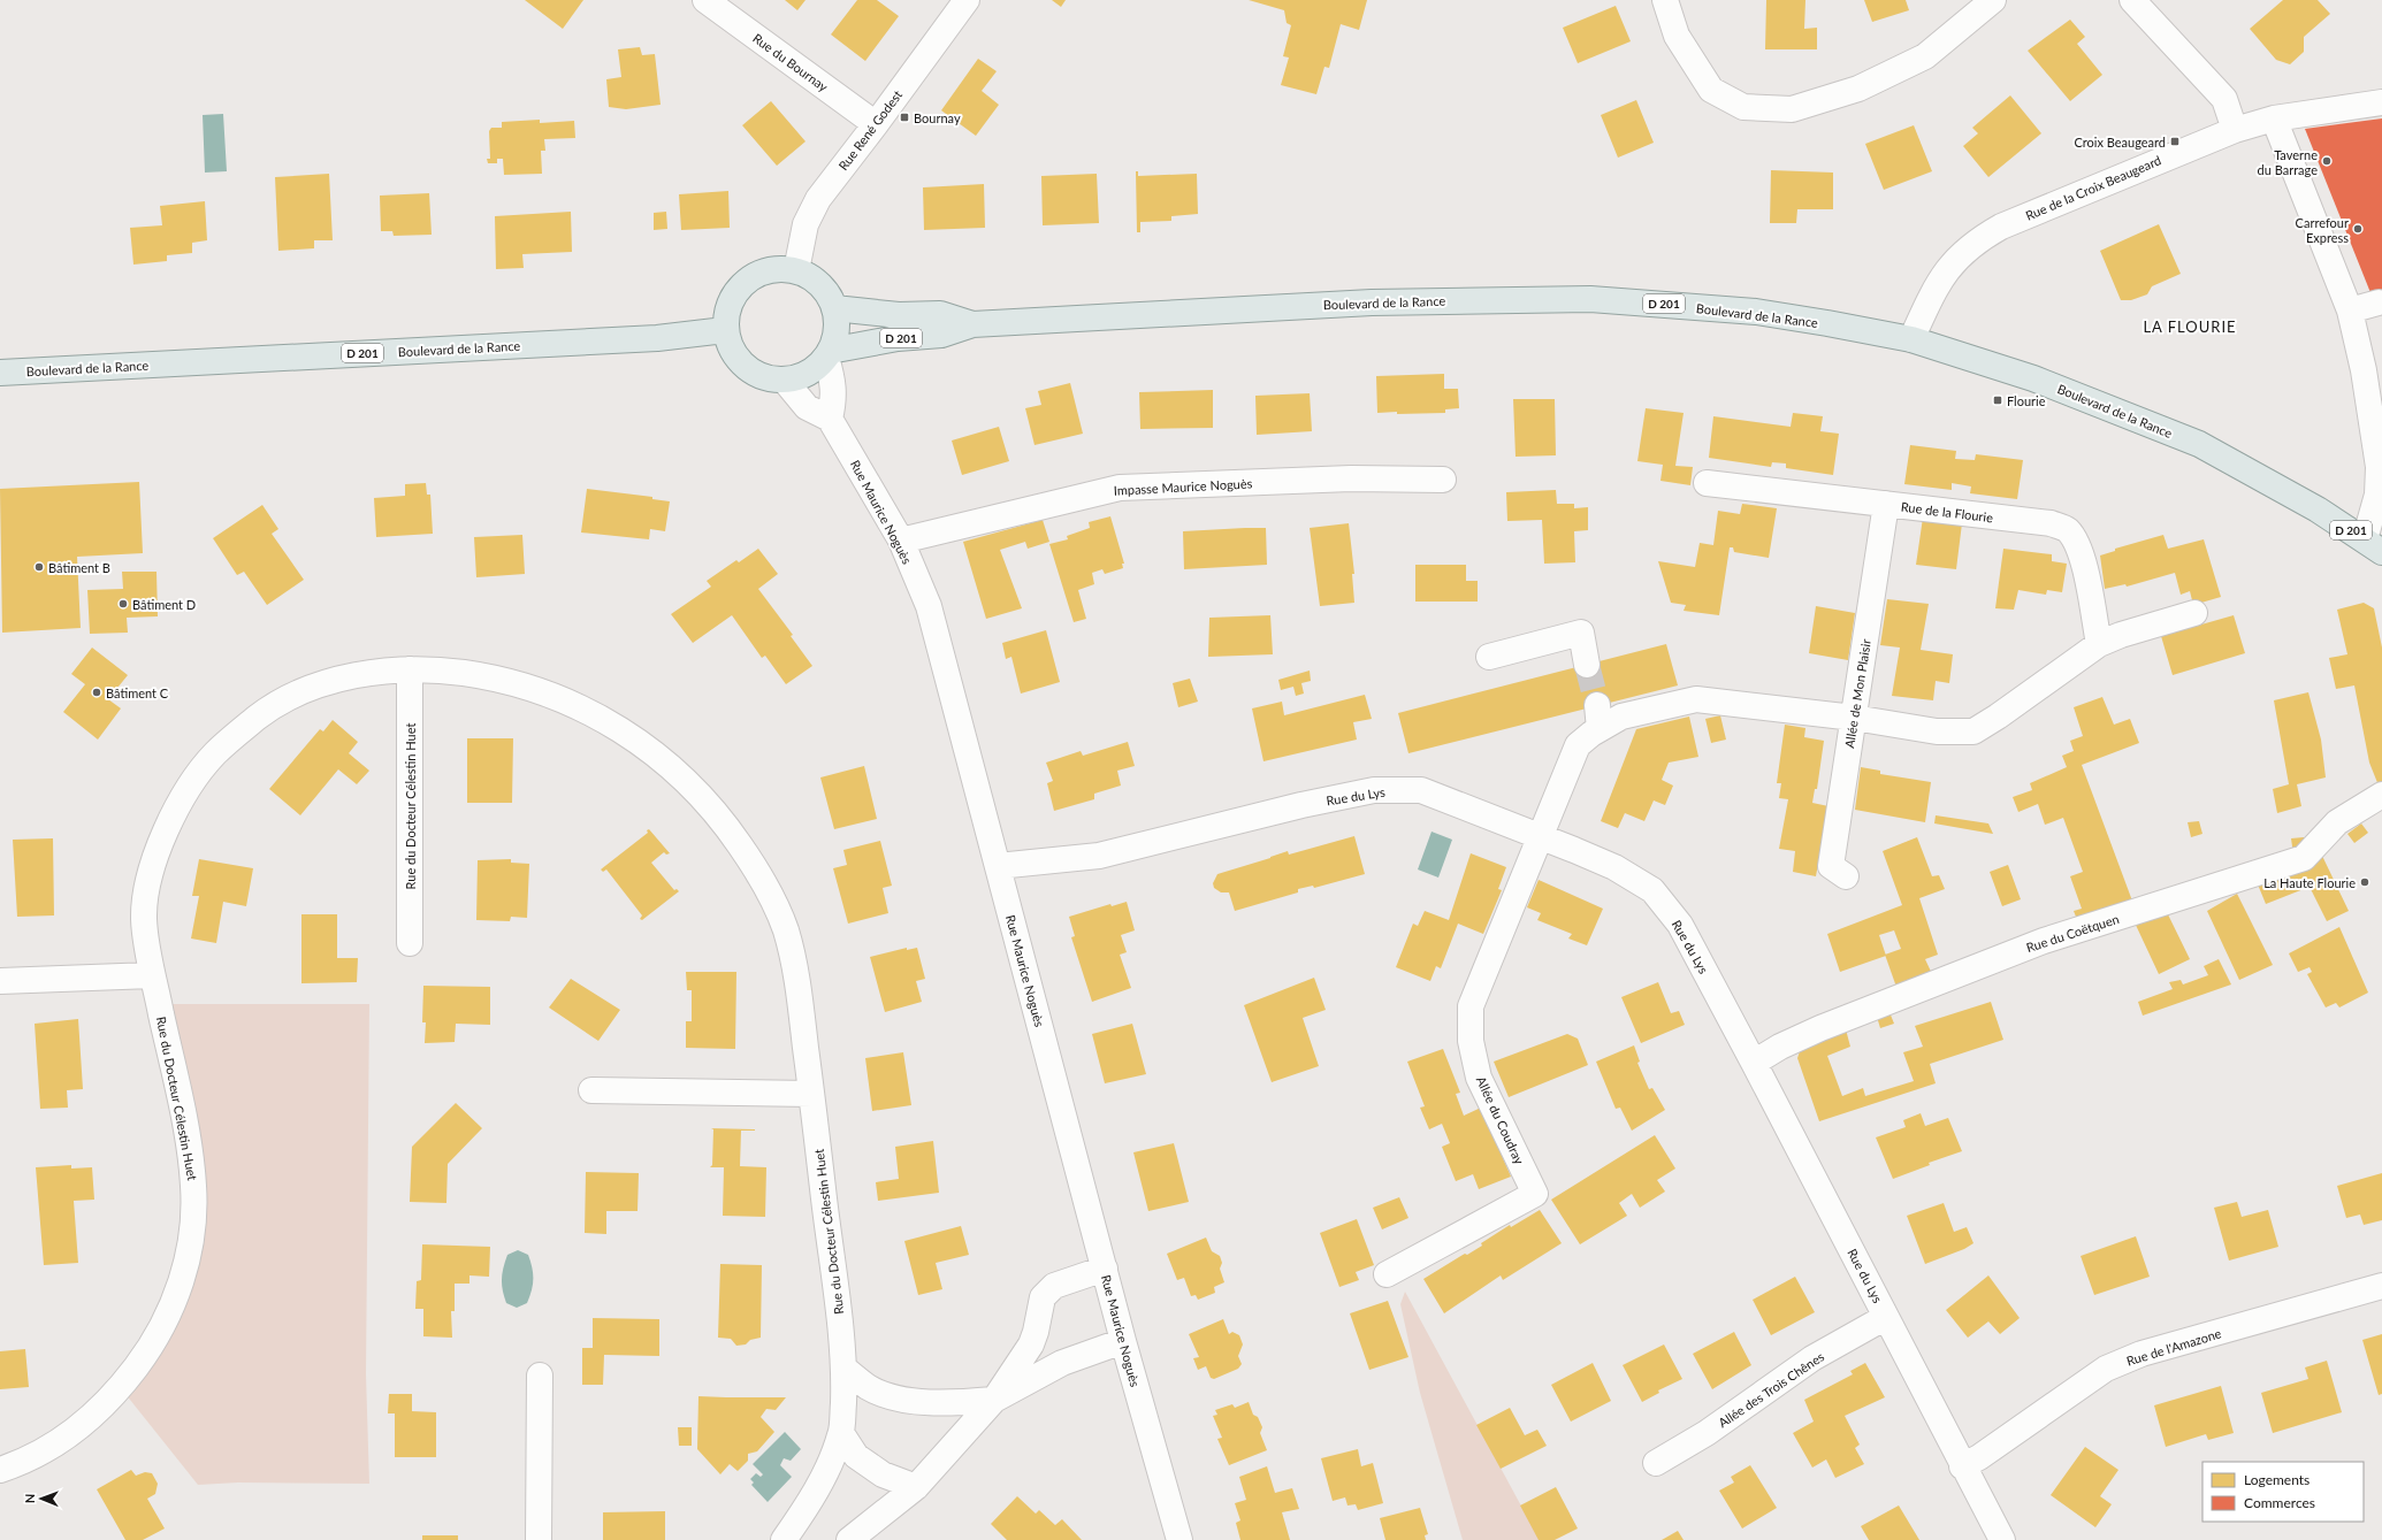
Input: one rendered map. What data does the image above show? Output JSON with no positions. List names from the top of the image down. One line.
{"streets":{"main road":["Boulevard de la Rance","D 201"],"street":["Rue du Bournay","Rue René Godest","Rue de la Croix Beaugeard","Impasse Maurice Noguès","Rue Maurice Noguès","Rue de la Flourie","Allée de Mon Plaisir","Rue du Lys","Rue du Docteur Célestin Huet","Rue du Coëtquen","Allée du Coudray","Rue de l'Amazone","Allée des Trois Chênes"]},"crossings":[["Rue du Bournay","Rue René Godest"],["Rue René Godest","Boulevard de la Rance"],["Rue de la Croix Beaugeard","Boulevard de la Rance"],["Impasse Maurice Noguès","Rue Maurice Noguès"],["Rue Maurice Noguès","Rue du Lys"],["Rue de la Flourie","Allée de Mon Plaisir"],["Rue du Lys","Rue du Coëtquen"],["Rue du Lys","Allée du Coudray"],["Rue du Lys","Rue de l'Amazone"],["Rue du Lys","Allée des Trois Chênes"]],"districts":["LA FLOURIE"],"places":{"transit":["Bournay","Croix Beaugeard","Flourie"],"other":["Taverne du Barrage","Carrefour Express","Bâtiment B","Bâtiment D","Bâtiment C","La Haute Flourie"]},"legend":["Logements","Commerces"],"north":"left"}
